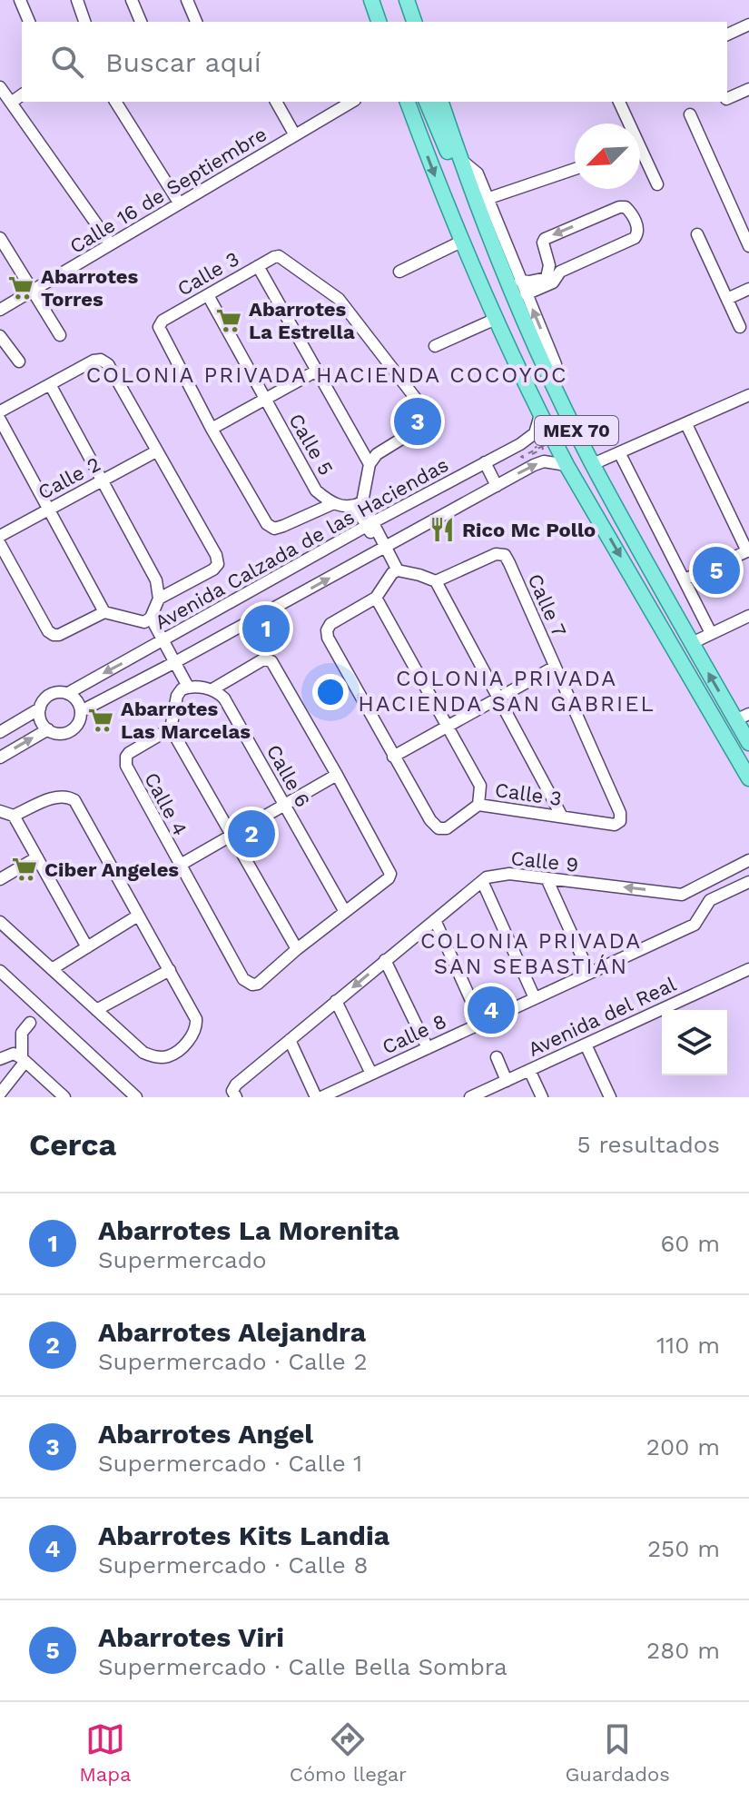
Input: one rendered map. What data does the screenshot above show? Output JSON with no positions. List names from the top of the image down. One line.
{"streets":{"main road":["MEX 70"],"street":["Calle 16 de Septiembre","Calle 3","Calle 5","Calle 2","Avenida Calzada de las Haciendas","Calle 7","Calle 6","Calle 4","Calle 9","Avenida del Real","Calle 8"]},"crossings":[["Calle 3","Calle 5"],["Calle 3","Calle 7"],["MEX 70","Avenida Calzada de las Haciendas"]],"districts":["COLONIA PRIVADA HACIENDA COCOYOC","COLONIA PRIVADA HACIENDA SAN GABRIEL","COLONIA PRIVADA SAN SEBASTIÁN"],"places":{"supermarket":["Abarrotes Torres","Abarrotes La Estrella","Abarrotes Las Marcelas","Ciber Angeles"],"restaurant":["Rico Mc Pollo"]},"north":"bottom left","page":{"search":"Buscar aquí","pins":["3","5","1","2","4"],"heading":["Cerca","5 resultados"],"list":[{"mark":"1","name":"Abarrotes La Morenita","note":"Supermercado","value":"60 m"},{"mark":"2","name":"Abarrotes Alejandra","note":"Supermercado · Calle 2","value":"110 m"},{"mark":"3","name":"Abarrotes Angel","note":"Supermercado · Calle 1","value":"200 m"},{"mark":"4","name":"Abarrotes Kits Landia","note":"Supermercado · Calle 8","value":"250 m"},{"mark":"5","name":"Abarrotes Viri","note":"Supermercado · Calle Bella Sombra","value":"280 m"}],"nav":["Mapa","Cómo llegar","Guardados"]}}
